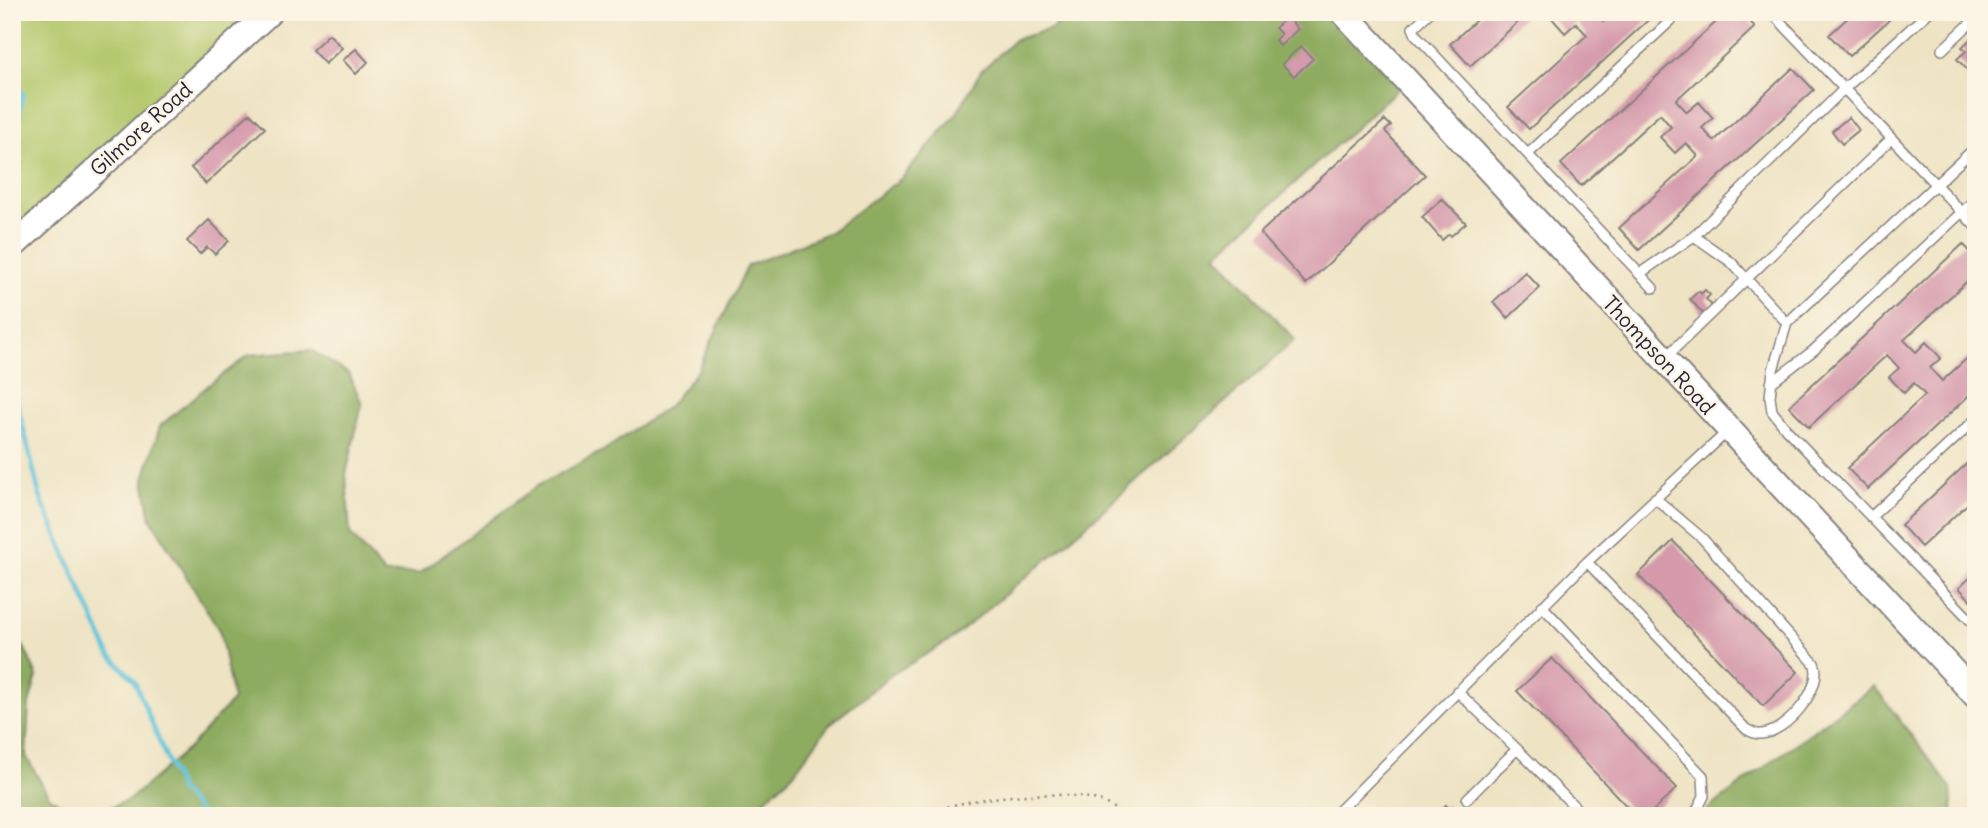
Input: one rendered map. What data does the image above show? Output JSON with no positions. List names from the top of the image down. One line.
{"streets":{"main road":["Gilmore Road","Thompson Road"]}}
